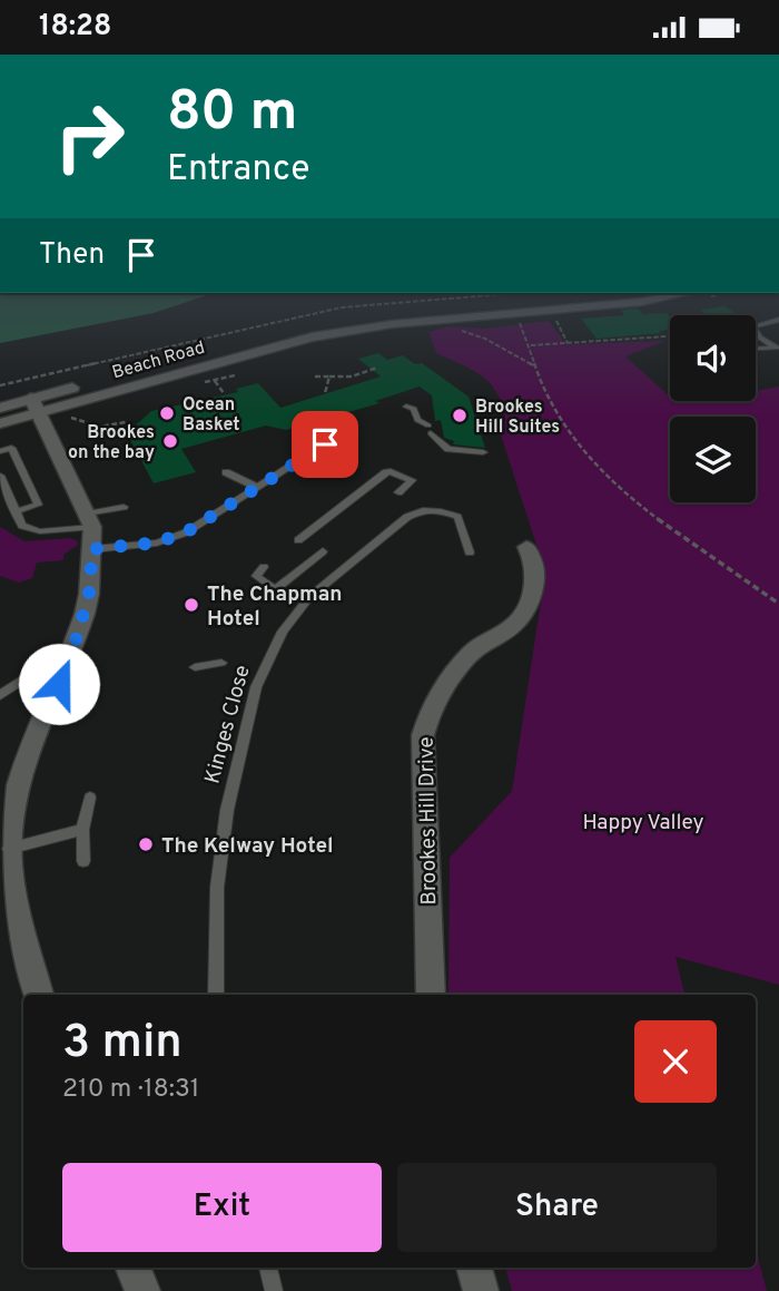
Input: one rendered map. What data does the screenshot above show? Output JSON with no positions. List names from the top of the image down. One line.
{"streets":{"main road":["Beach Road","Brookes Hill Drive"],"lane":["Kinges Close"]},"parks":["Happy Valley"],"places":["Ocean Basket","Brookes Hill Suites","Brookes on the bay","The Chapman Hotel","The Kelway Hotel"],"page":{"status":"18:28","turn":["80 m","Entrance"],"then":"Then","heading":["3 min","210 m · 18:31"],"buttons":["Exit","Share"]}}
